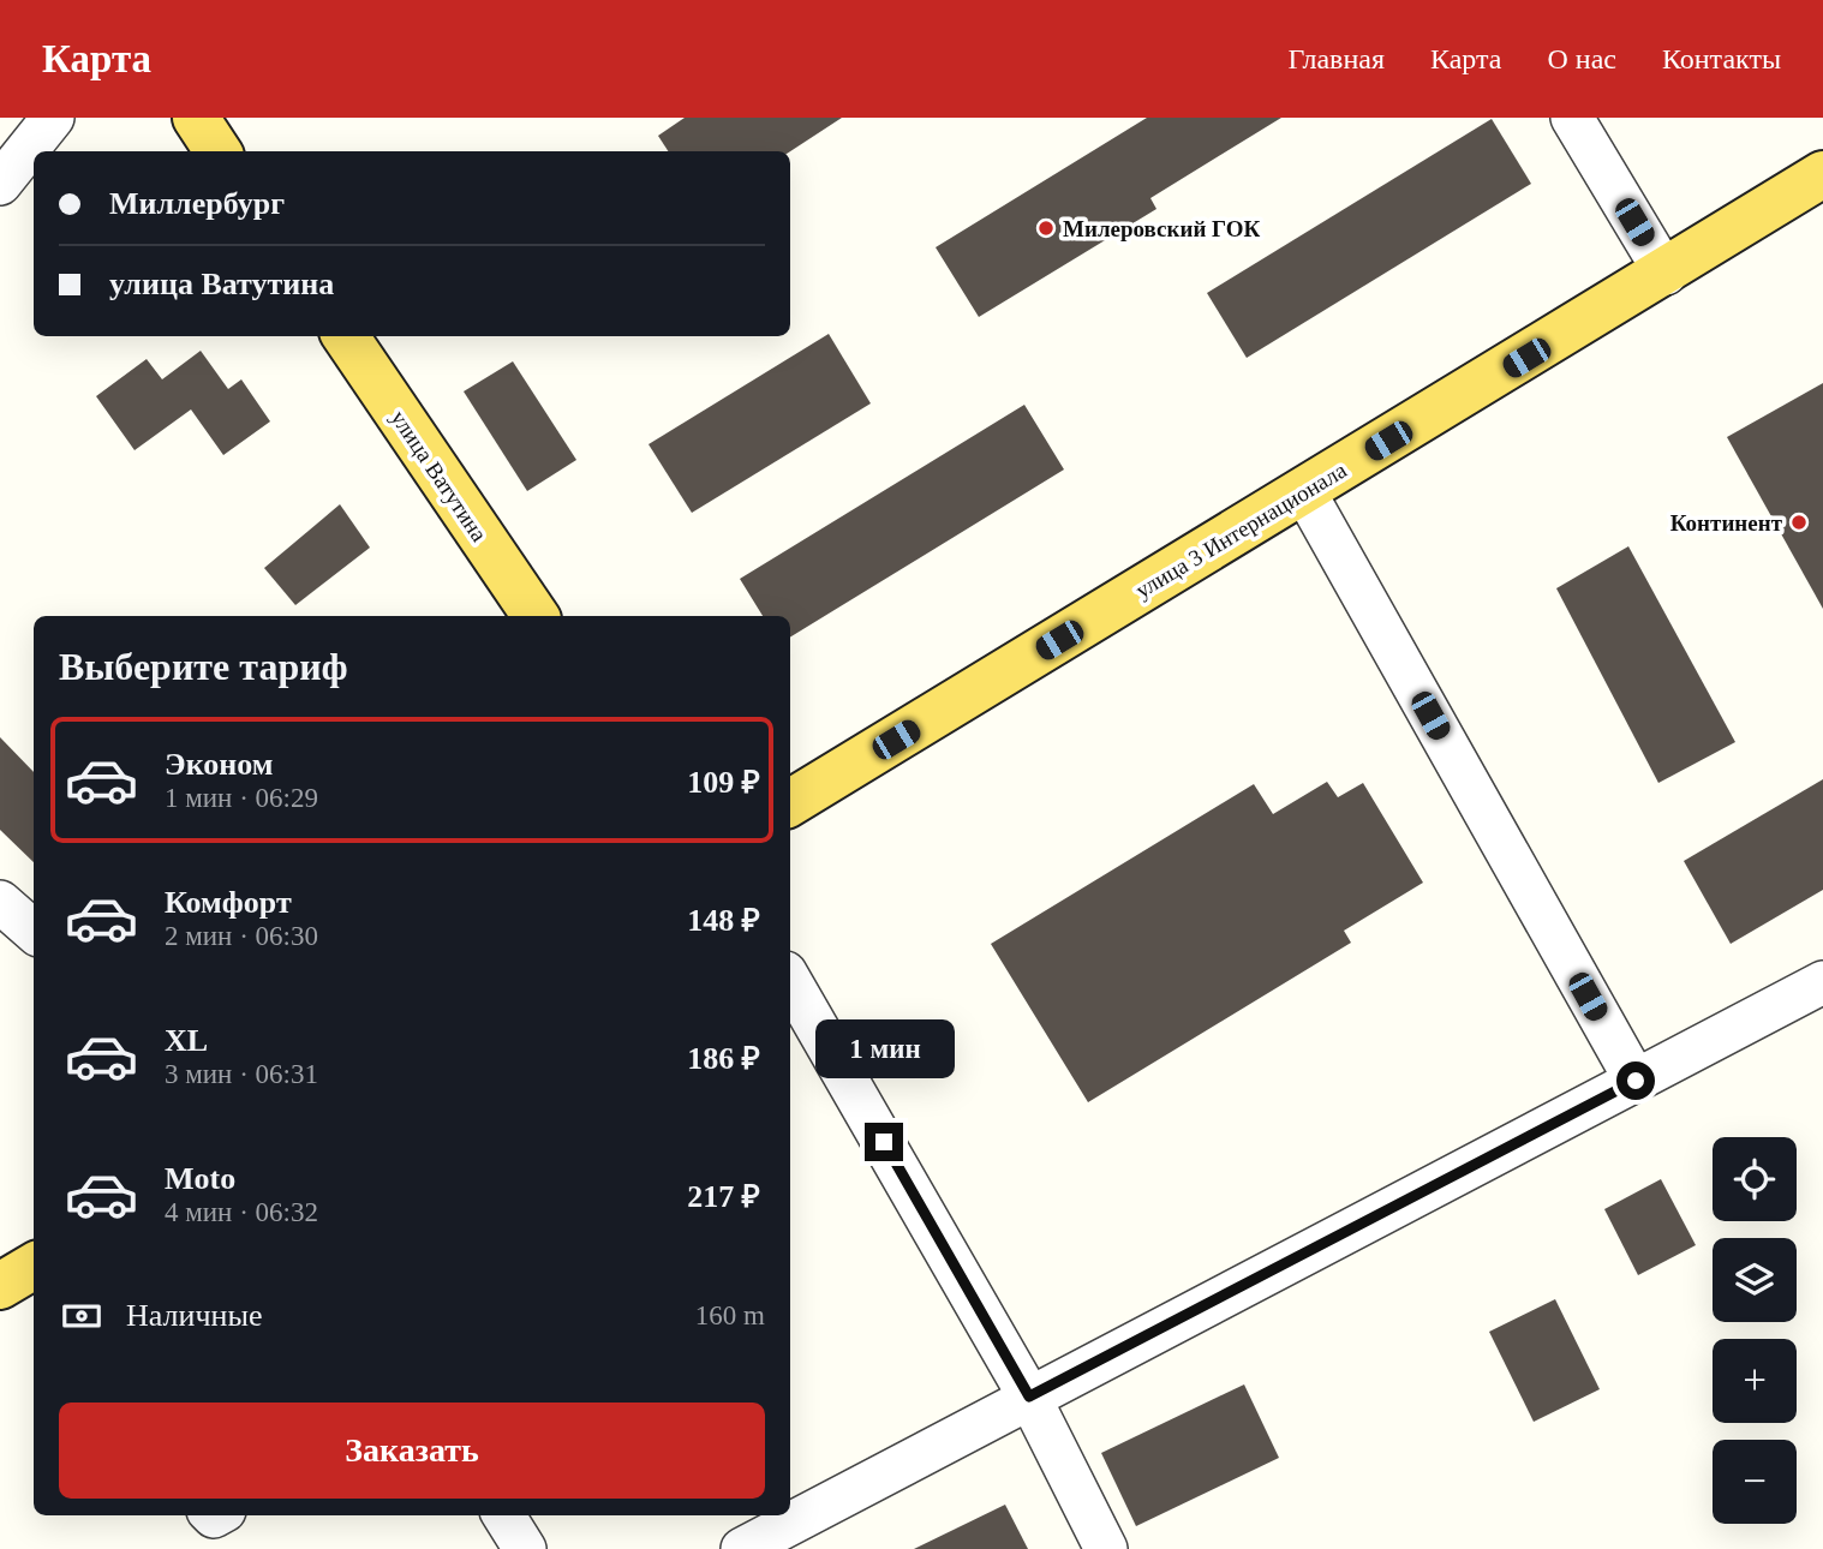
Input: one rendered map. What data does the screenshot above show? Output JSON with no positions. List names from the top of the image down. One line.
{"streets":{"main road":["улица Ватутина","улица 3 Интернационала"]},"places":["Милеровский ГОК","Континент"],"page":{"header":"Карта","nav":["Главная","Карта","О нас","Контакты"],"banner":["Миллербург","улица Ватутина"],"heading":"Выберите тариф","list":[{"name":"Эконом","note":"1 мин · 06:29","value":"109 ₽"},{"name":"Комфорт","note":"2 мин · 06:30","value":"148 ₽"},{"name":"XL","note":"3 мин · 06:31","value":"186 ₽"},{"name":"Moto","note":"4 мин · 06:32","value":"217 ₽"}],"bubble":"1 мин","map_buttons":["+","−"],"pay":["Наличные","160 m"],"buttons":"Заказать"}}
